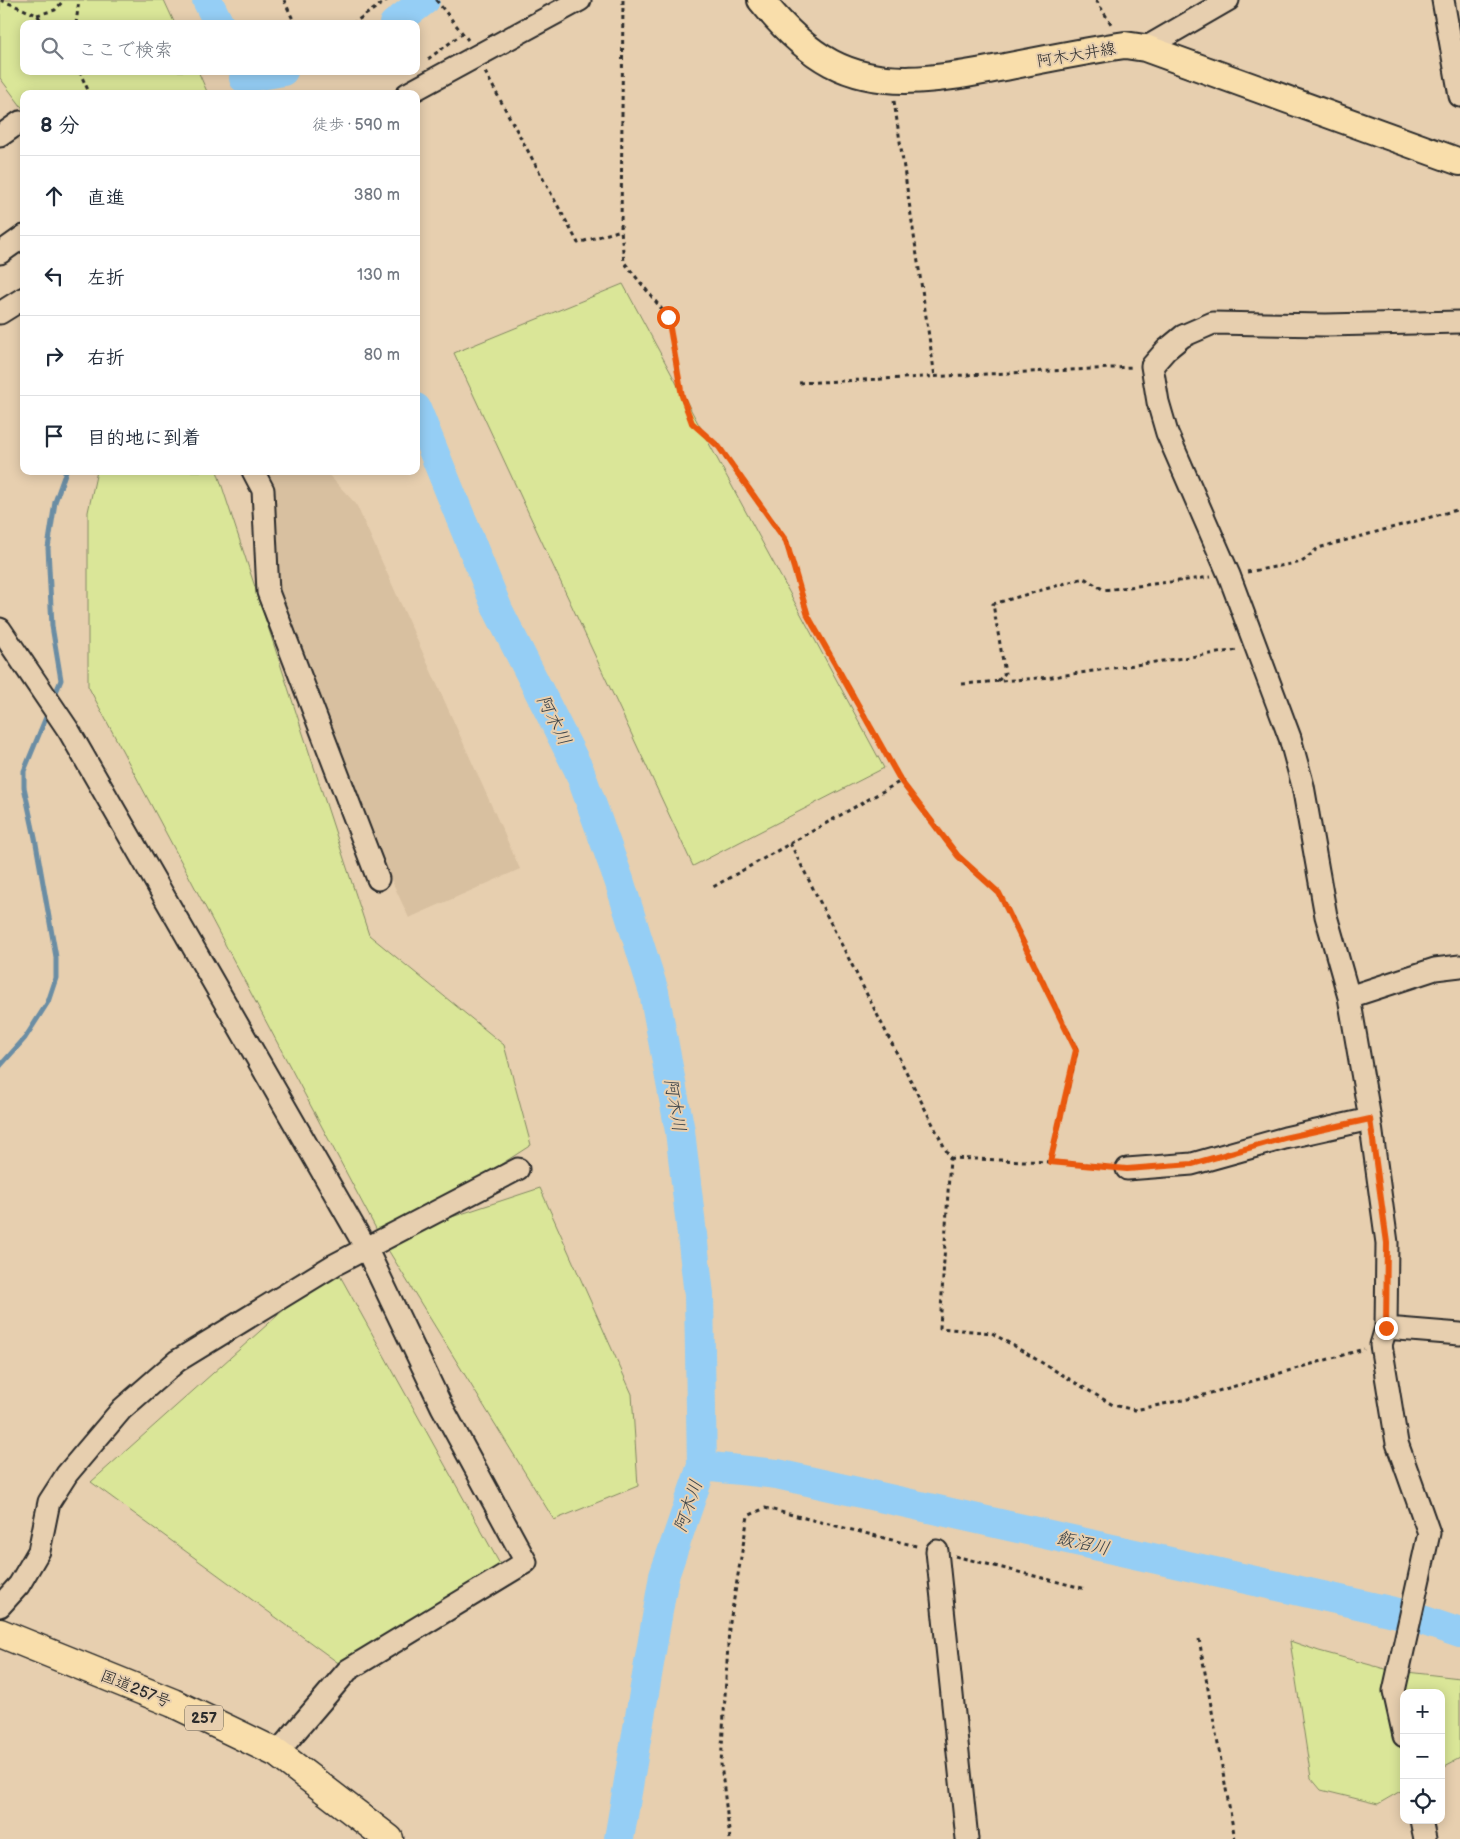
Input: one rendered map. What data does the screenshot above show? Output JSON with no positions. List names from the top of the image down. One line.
{"streets":{"highway":["国道257号","257"],"main road":["阿木大井線"]},"water":["阿木川","飯沼川"],"page":{"search":"ここで検索","heading":["8 分","徒歩 · 590 m"],"list":[["直進","380 m"],["左折","130 m"],["右折","80 m"],"目的地に到着"],"map_buttons":["+","−"]}}
